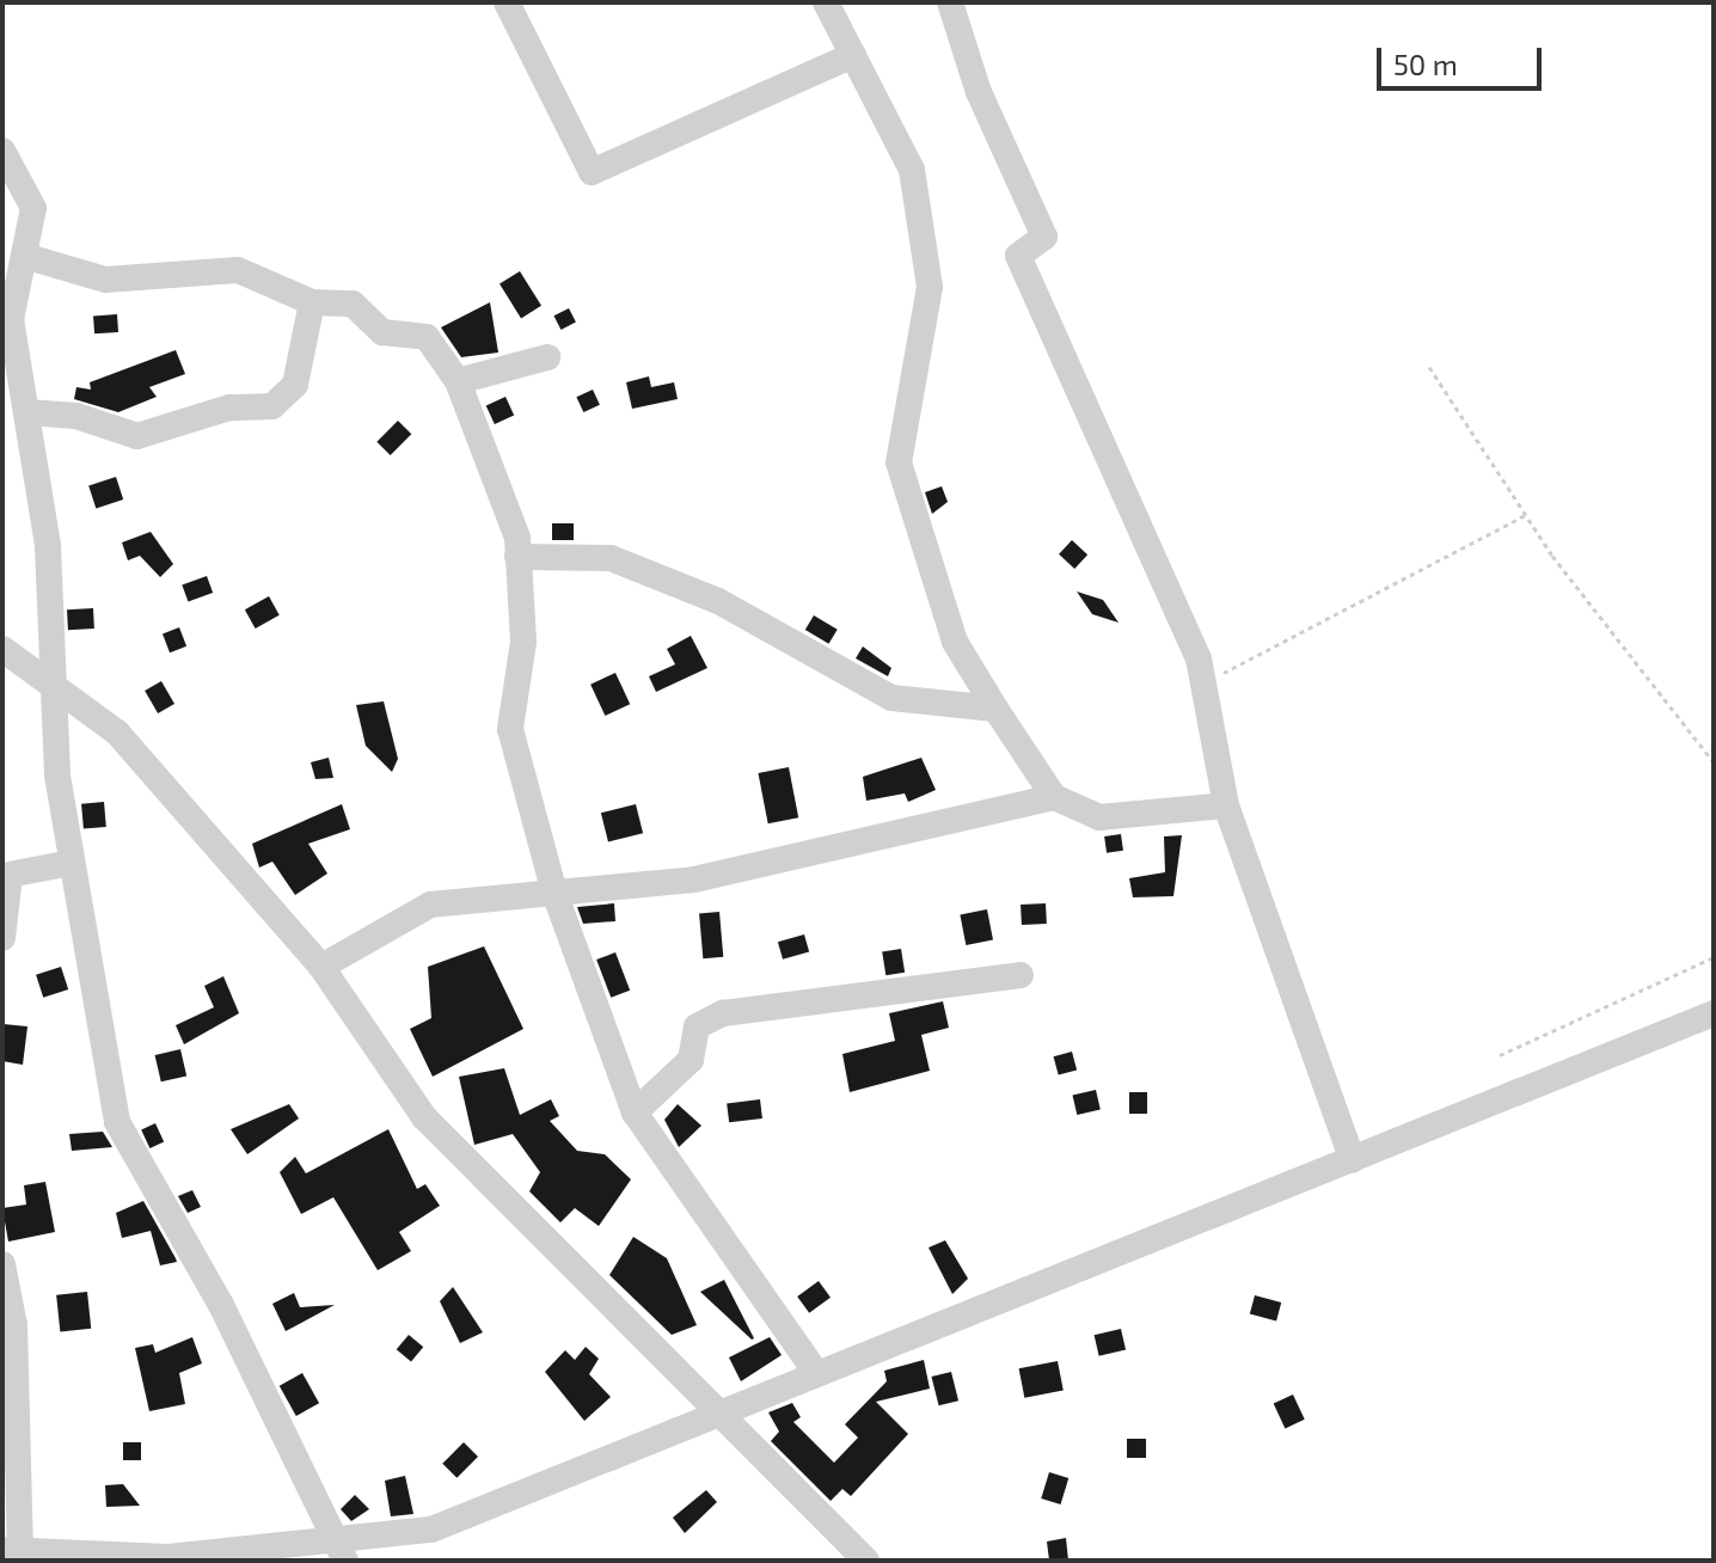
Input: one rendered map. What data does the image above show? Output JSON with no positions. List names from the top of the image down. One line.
{"scale_bar":"50 m"}
